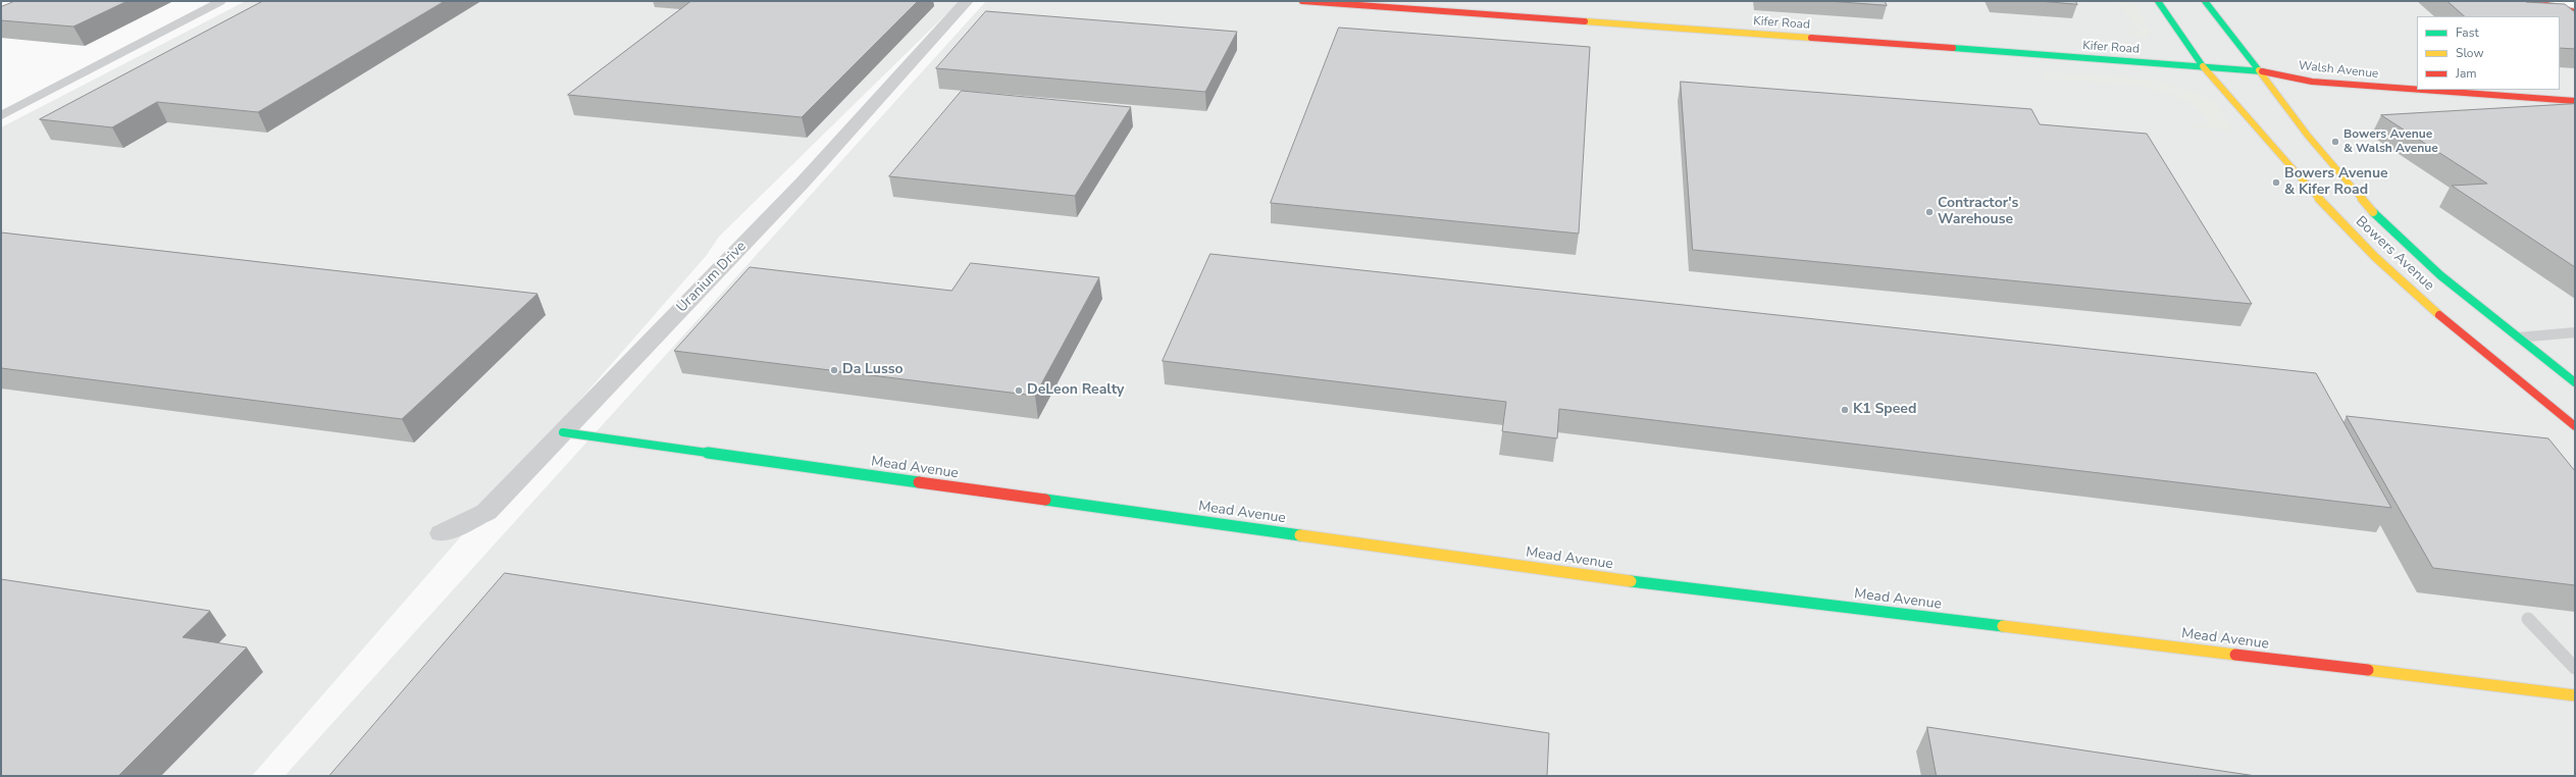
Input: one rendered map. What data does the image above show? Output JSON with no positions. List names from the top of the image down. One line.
{"streets":{"main road":["Kifer Road","Walsh Avenue","Bowers Avenue","Mead Avenue"],"street":["Uranium Drive"]},"crossings":[["Kifer Road","Walsh Avenue"],["Kifer Road","Bowers Avenue"],["Walsh Avenue","Bowers Avenue"],["Uranium Drive","Mead Avenue"]],"places":["Bowers Avenue & Walsh Avenue","Bowers Avenue & Kifer Road","Contractor's Warehouse","Da Lusso","DeLeon Realty","K1 Speed"],"legend":["Fast","Slow","Jam"]}
